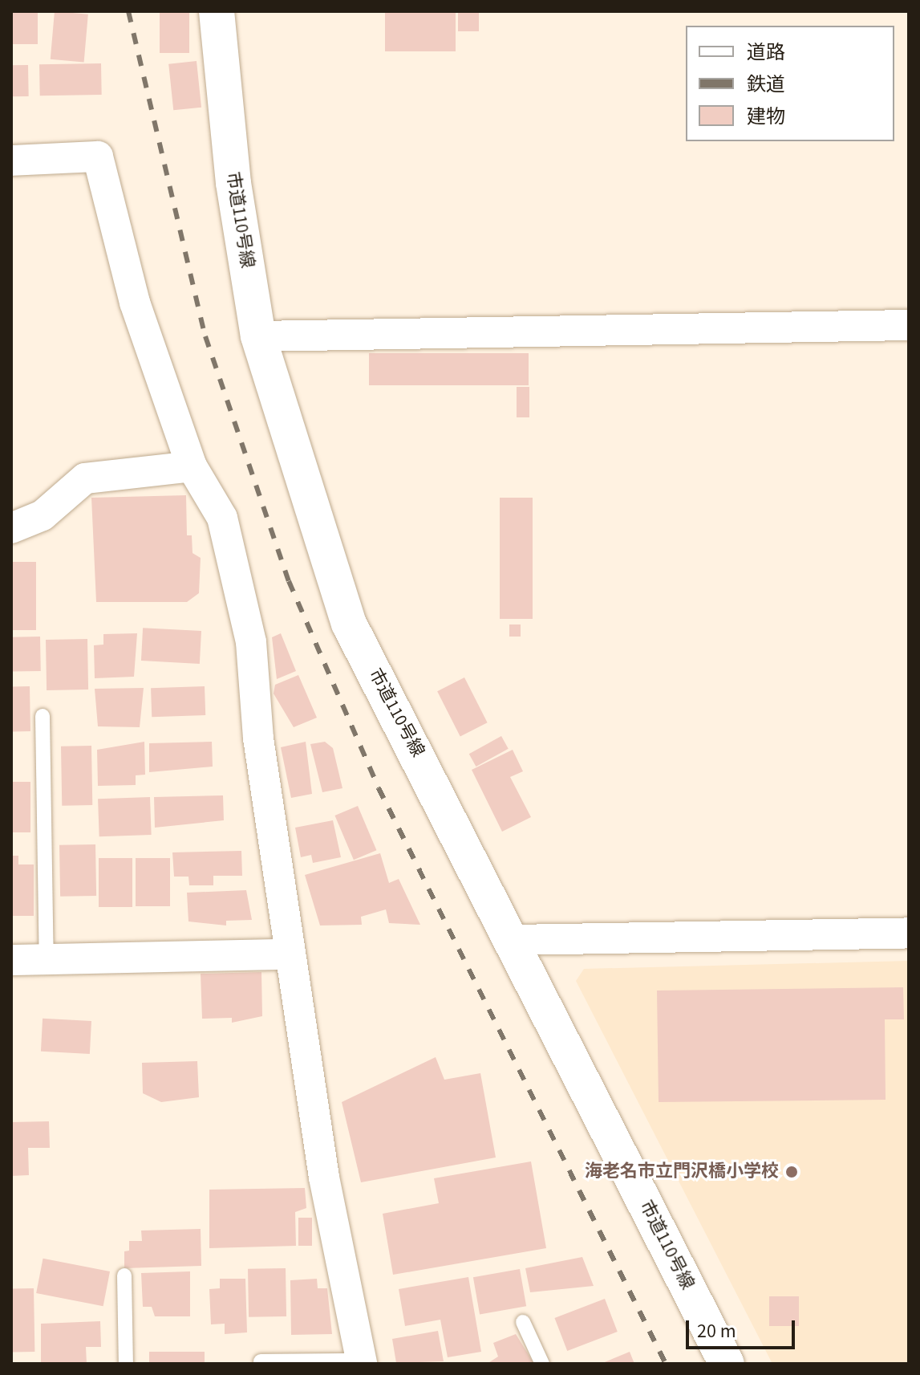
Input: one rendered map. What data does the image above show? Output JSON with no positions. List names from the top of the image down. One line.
{"streets":{"street":["市道110号線"]},"places":["海老名市立門沢橋小学校"],"legend":["道路","鉄道","建物"],"scale_bar":"20 m"}
